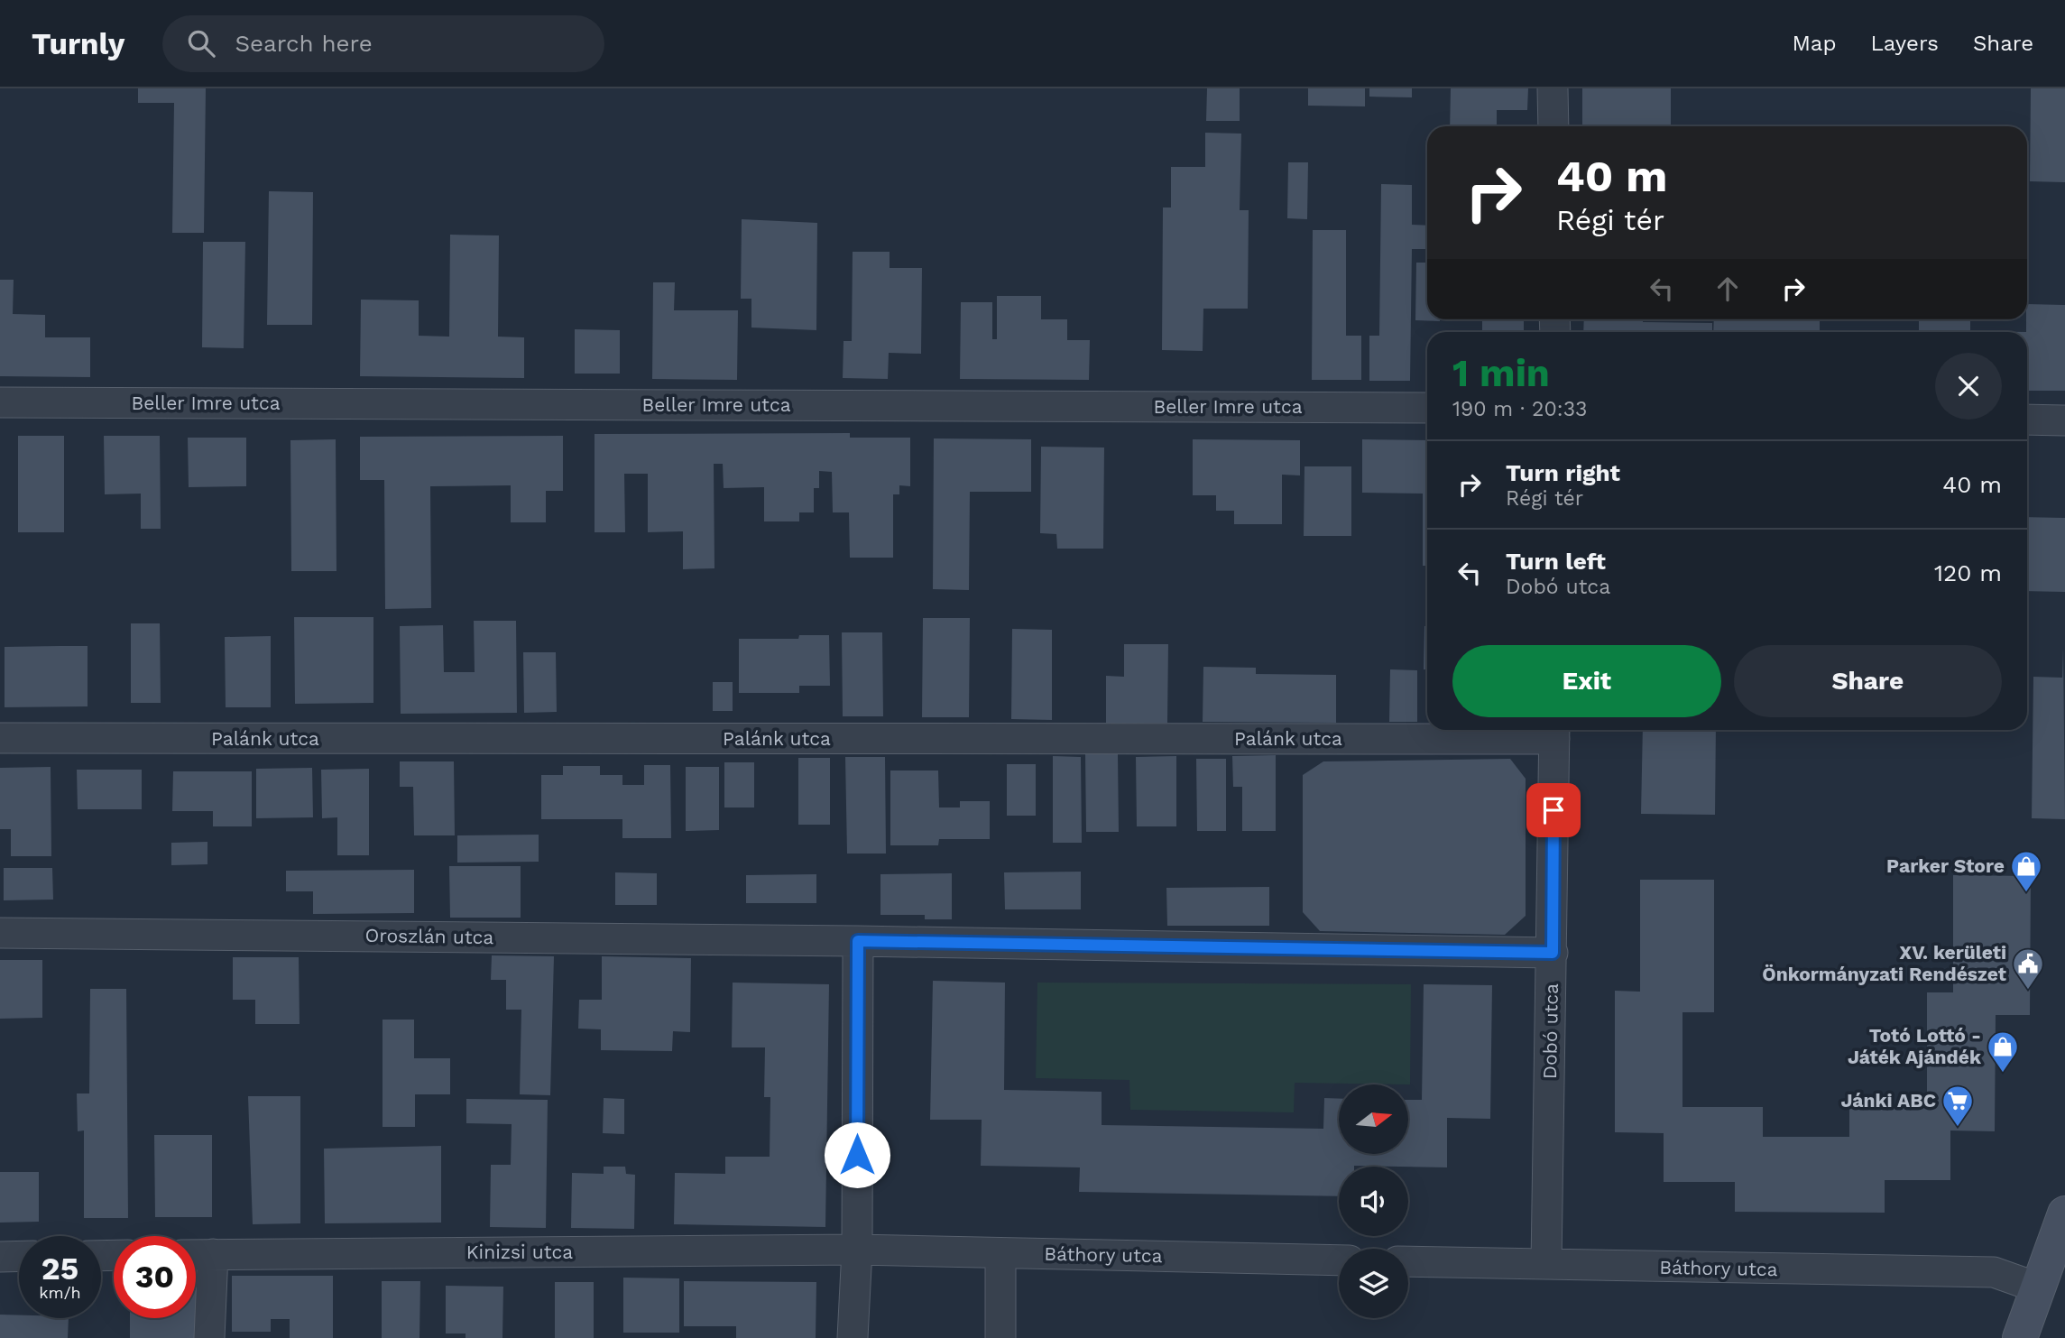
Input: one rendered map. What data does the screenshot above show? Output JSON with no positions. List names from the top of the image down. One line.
{"streets":{"street":["Beller Imre utca","Palánk utca","Oroszlán utca","Dobó utca","Kinizsi utca","Báthory utca"]},"crossings":[["Palánk utca","Dobó utca"],["Oroszlán utca","Dobó utca"],["Dobó utca","Báthory utca"],["Kinizsi utca","Báthory utca"]],"places":{"shop":["Parker Store","Totó Lottó - Játék Ajándék"],"public building":["XV. kerületi Önkormányzati Rendészet"],"supermarket":["Jánki ABC"]},"north":"right","page":{"header":"Turnly","search":"Search here","nav":["Map","Layers","Share"],"turn":["40 m","Régi tér"],"heading":["1 min","190 m · 20:33"],"list":[{"name":"Turn right","note":"Régi tér","value":"40 m"},{"name":"Turn left","note":"Dobó utca","value":"120 m"}],"buttons":["Exit","Share"],"speed":"25 km/h","limit":"30"}}
